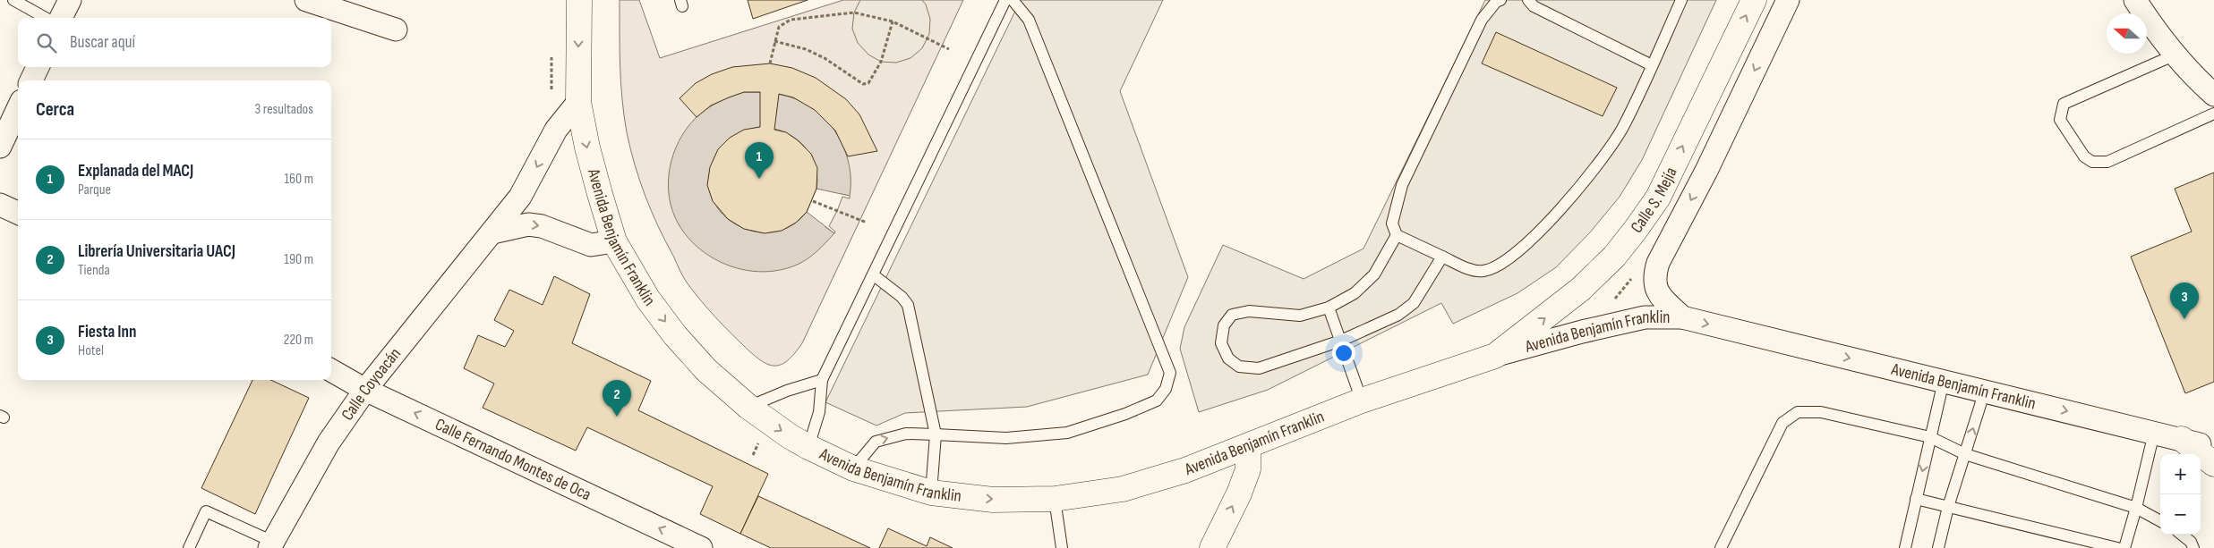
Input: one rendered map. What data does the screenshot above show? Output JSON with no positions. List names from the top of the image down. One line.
{"streets":{"main road":["Calle S. Mejía","Avenida Benjamín Franklin"],"street":["Calle Coyoacán","Calle Fernando Montes de Oca"]},"crossings":[["Calle S. Mejía","Avenida Benjamín Franklin"],["Avenida Benjamín Franklin","Calle Coyoacán"],["Calle Coyoacán","Calle Fernando Montes de Oca"]],"one_way":["Calle S. Mejía","Avenida Benjamín Franklin","Calle Fernando Montes de Oca"],"north":"left","page":{"search":"Buscar aquí","heading":["Cerca","3 resultados"],"list":[{"mark":"1","name":"Explanada del MACJ","note":"Parque","value":"160 m"},{"mark":"2","name":"Librería Universitaria UACJ","note":"Tienda","value":"190 m"},{"mark":"3","name":"Fiesta Inn","note":"Hotel","value":"220 m"}],"pins":["1","3","2"],"map_buttons":["+","−"]}}
